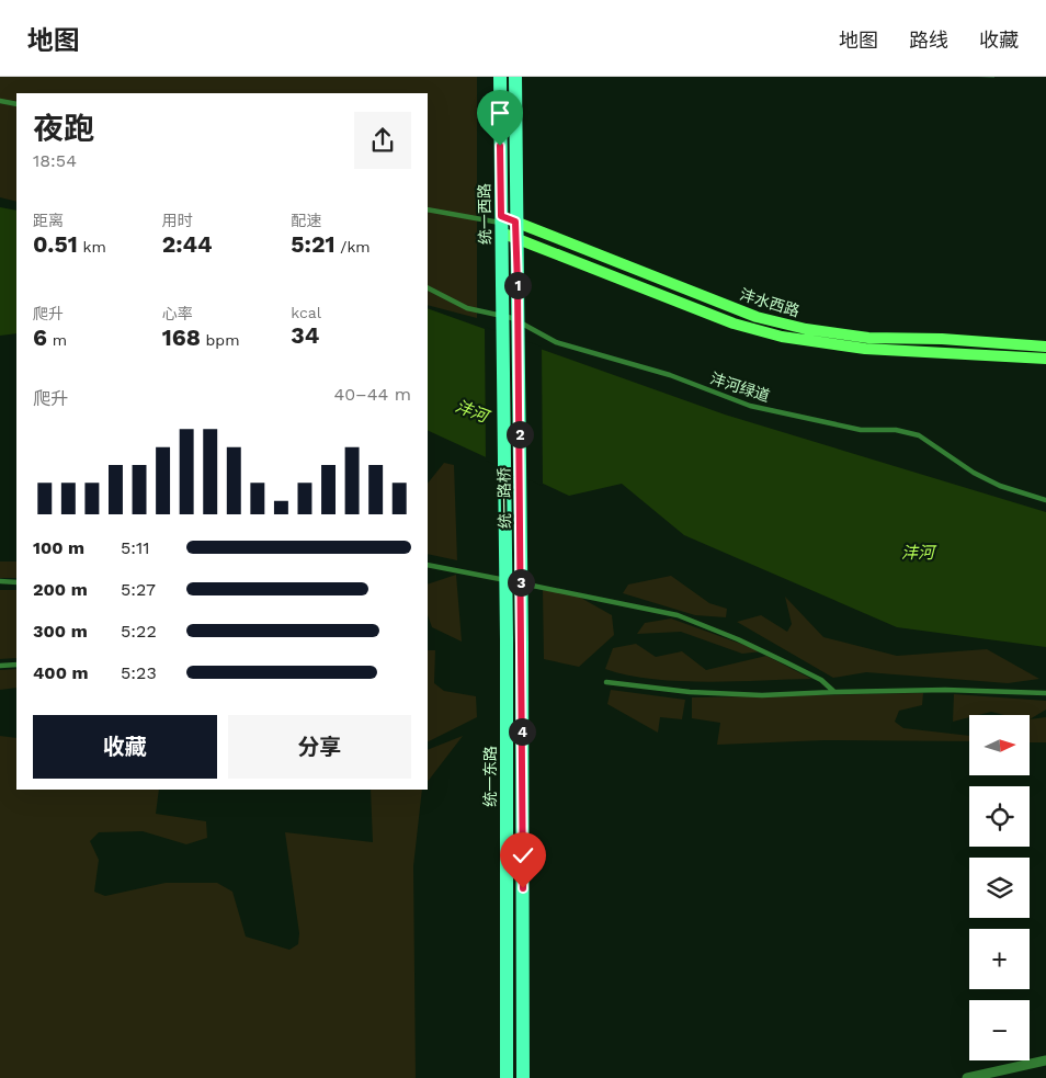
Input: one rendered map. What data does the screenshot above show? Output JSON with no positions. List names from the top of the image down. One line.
{"streets":{"main road":["统一西路","统一路桥","统一东路"],"street":["沣水西路"],"lane":["沣河绿道"]},"crossings":[["统一西路","沣水西路"],["统一西路","统一路桥"],["统一路桥","统一东路"]],"water":["沣河"],"north":"right","page":{"header":"地图","nav":["地图","路线","收藏"],"heading":["夜跑","18:54"],"stats":[["距离","0.51 km"],["用时","2:44"],["配速","5:21 /km"],["爬升","6 m"],["心率","168 bpm"],["kcal","34"]],"pins":["1","2","3","4"],"chart":["爬升","40–44 m"],"list":[{"name":"100 m","note":"5:11"},{"name":"200 m","note":"5:27"},{"name":"300 m","note":"5:22"},{"name":"400 m","note":"5:23"}],"buttons":["收藏","分享"],"map_buttons":["+","−"]}}
